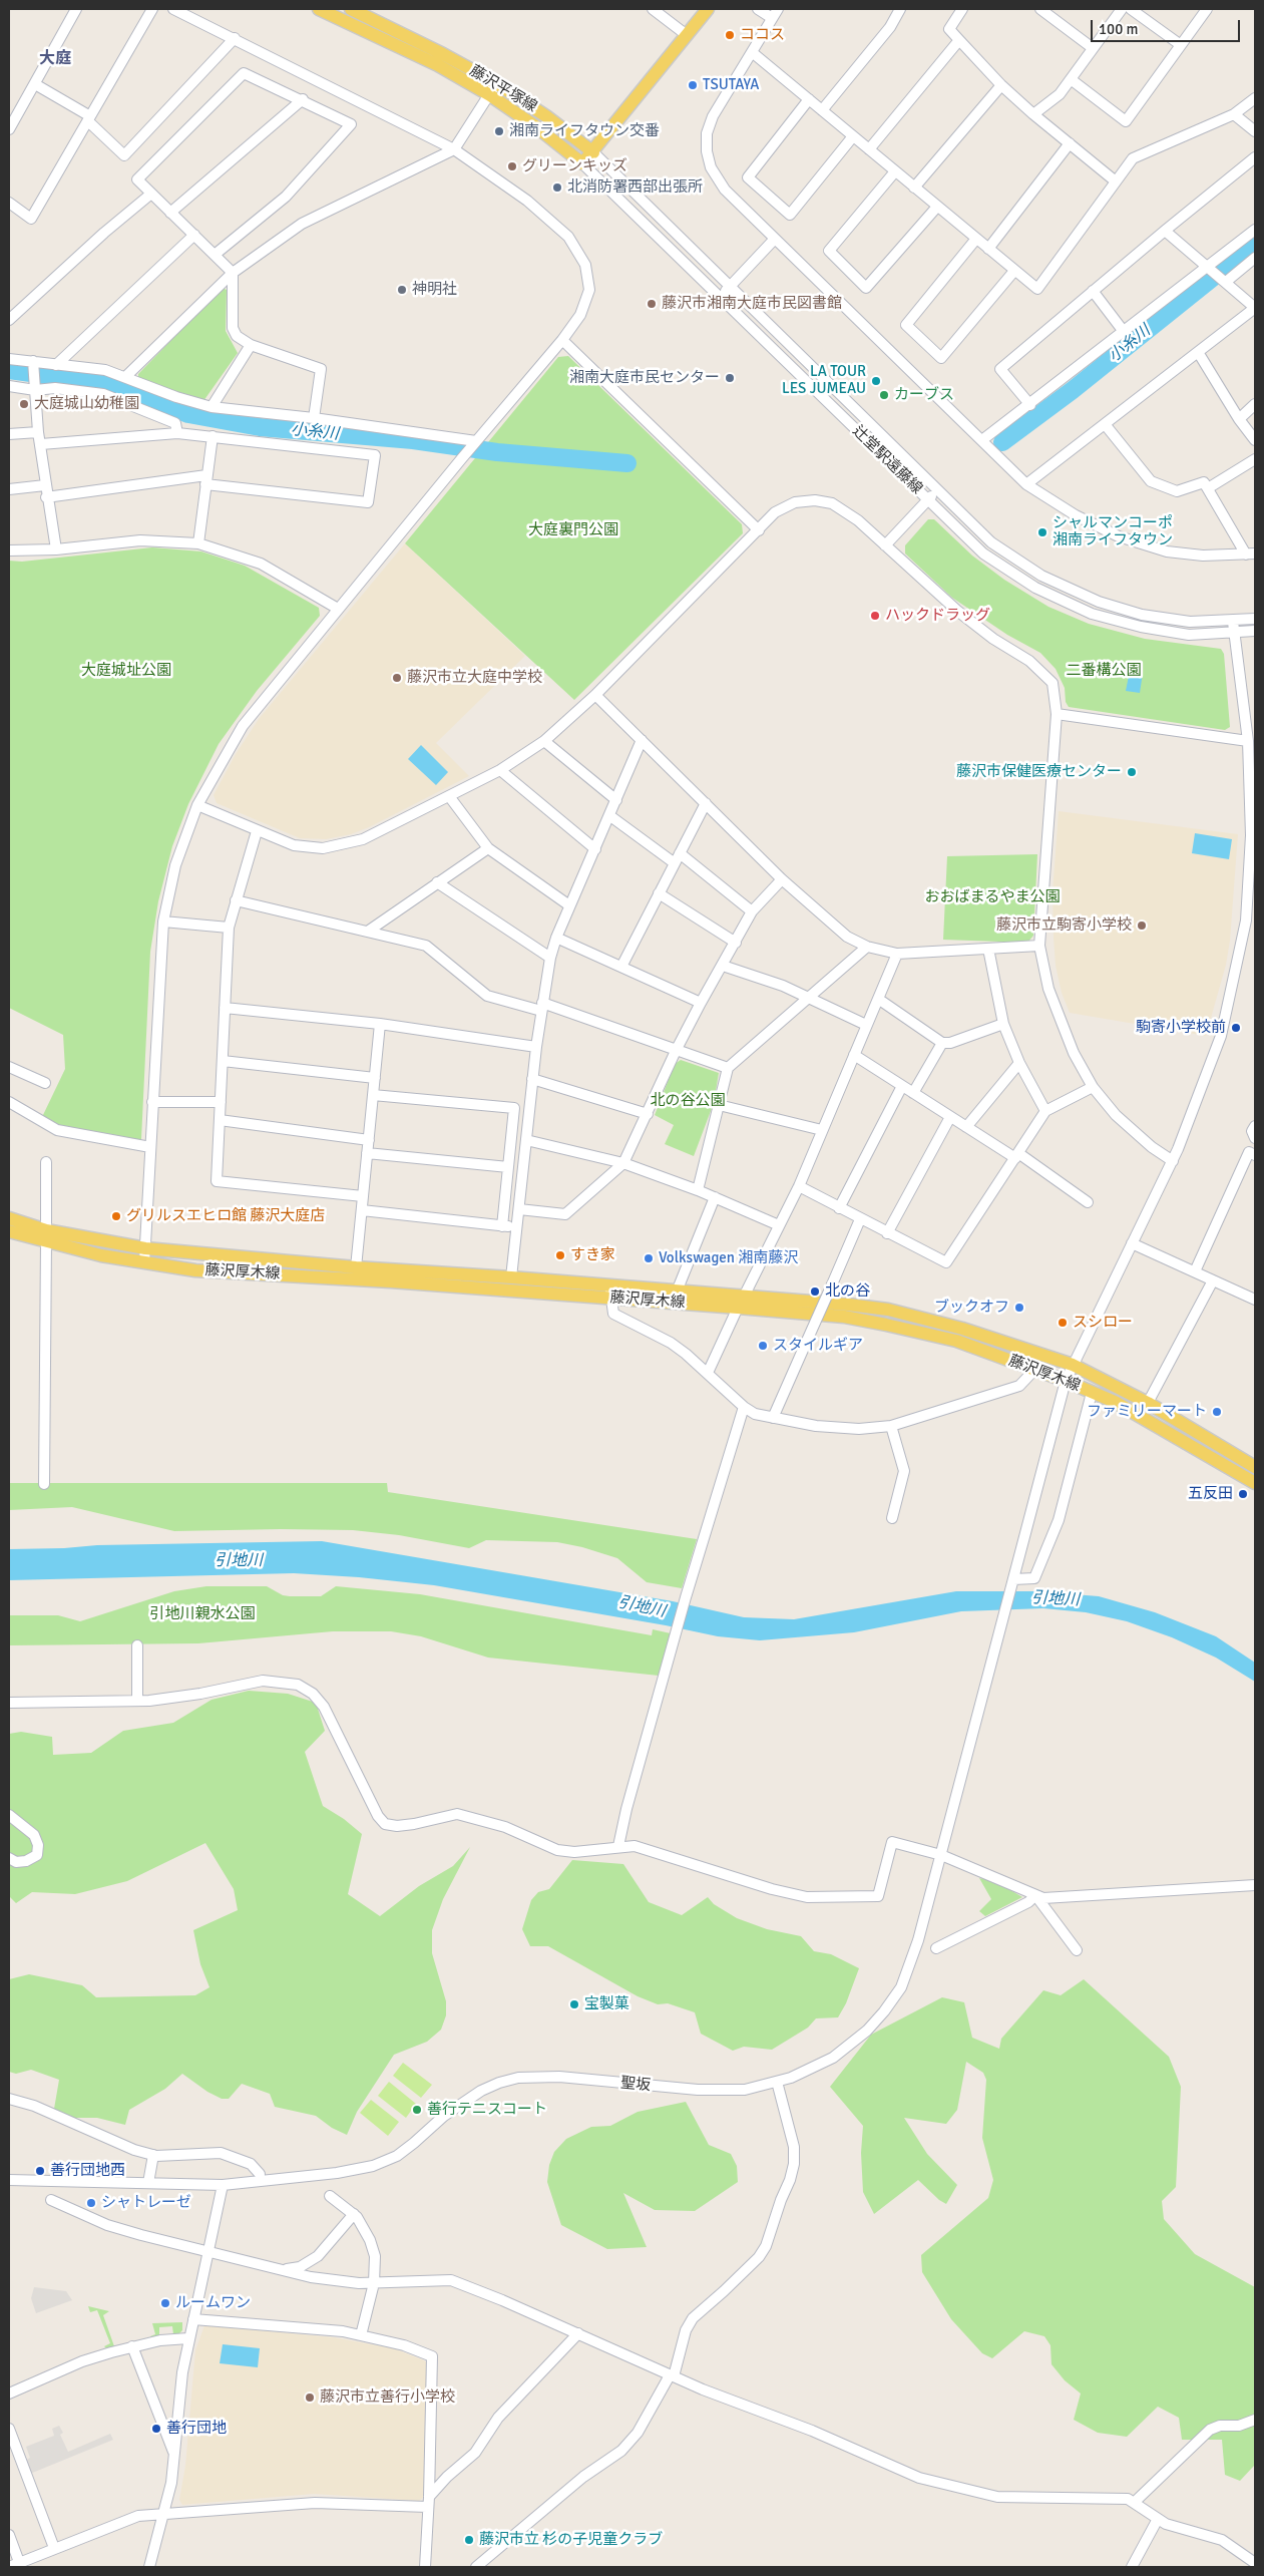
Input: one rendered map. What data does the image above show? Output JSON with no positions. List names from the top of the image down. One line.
{"streets":{"main road":["藤沢平塚線","藤沢厚木線"],"street":["辻堂駅遠藤線","聖坂"]},"crossings":[["藤沢平塚線","辻堂駅遠藤線"],["辻堂駅遠藤線","聖坂"],["藤沢厚木線","聖坂"]],"districts":["大庭"],"water":["小糸川","引地川"],"parks":["大庭裏門公園","大庭城址公園","二番構公園","おおばまるやま公園","北の谷公園","引地川親水公園"],"places":["ココス","TSUTAYA","湘南ライフタウン交番","グリーンキッズ","北消防署西部出張所","神明社","藤沢市湘南大庭市民図書館","湘南大庭市民センター","LA TOUR LES JUMEAU","カーブス","大庭城山幼稚園","シャルマンコーポ 湘南ライフタウン","ハックドラッグ","藤沢市立大庭中学校","藤沢市保健医療センター","藤沢市立駒寄小学校","駒寄小学校前","グリルスエヒロ館 藤沢大庭店","すき家","Volkswagen 湘南藤沢","北の谷","ブックオフ","スシロー","スタイルギア","ファミリーマート","五反田","宝製菓","善行テニスコート","善行団地西","シャトレーゼ","ルームワン","藤沢市立善行小学校","善行団地","藤沢市立 杉の子児童クラブ"],"scale_bar":"100 m"}
